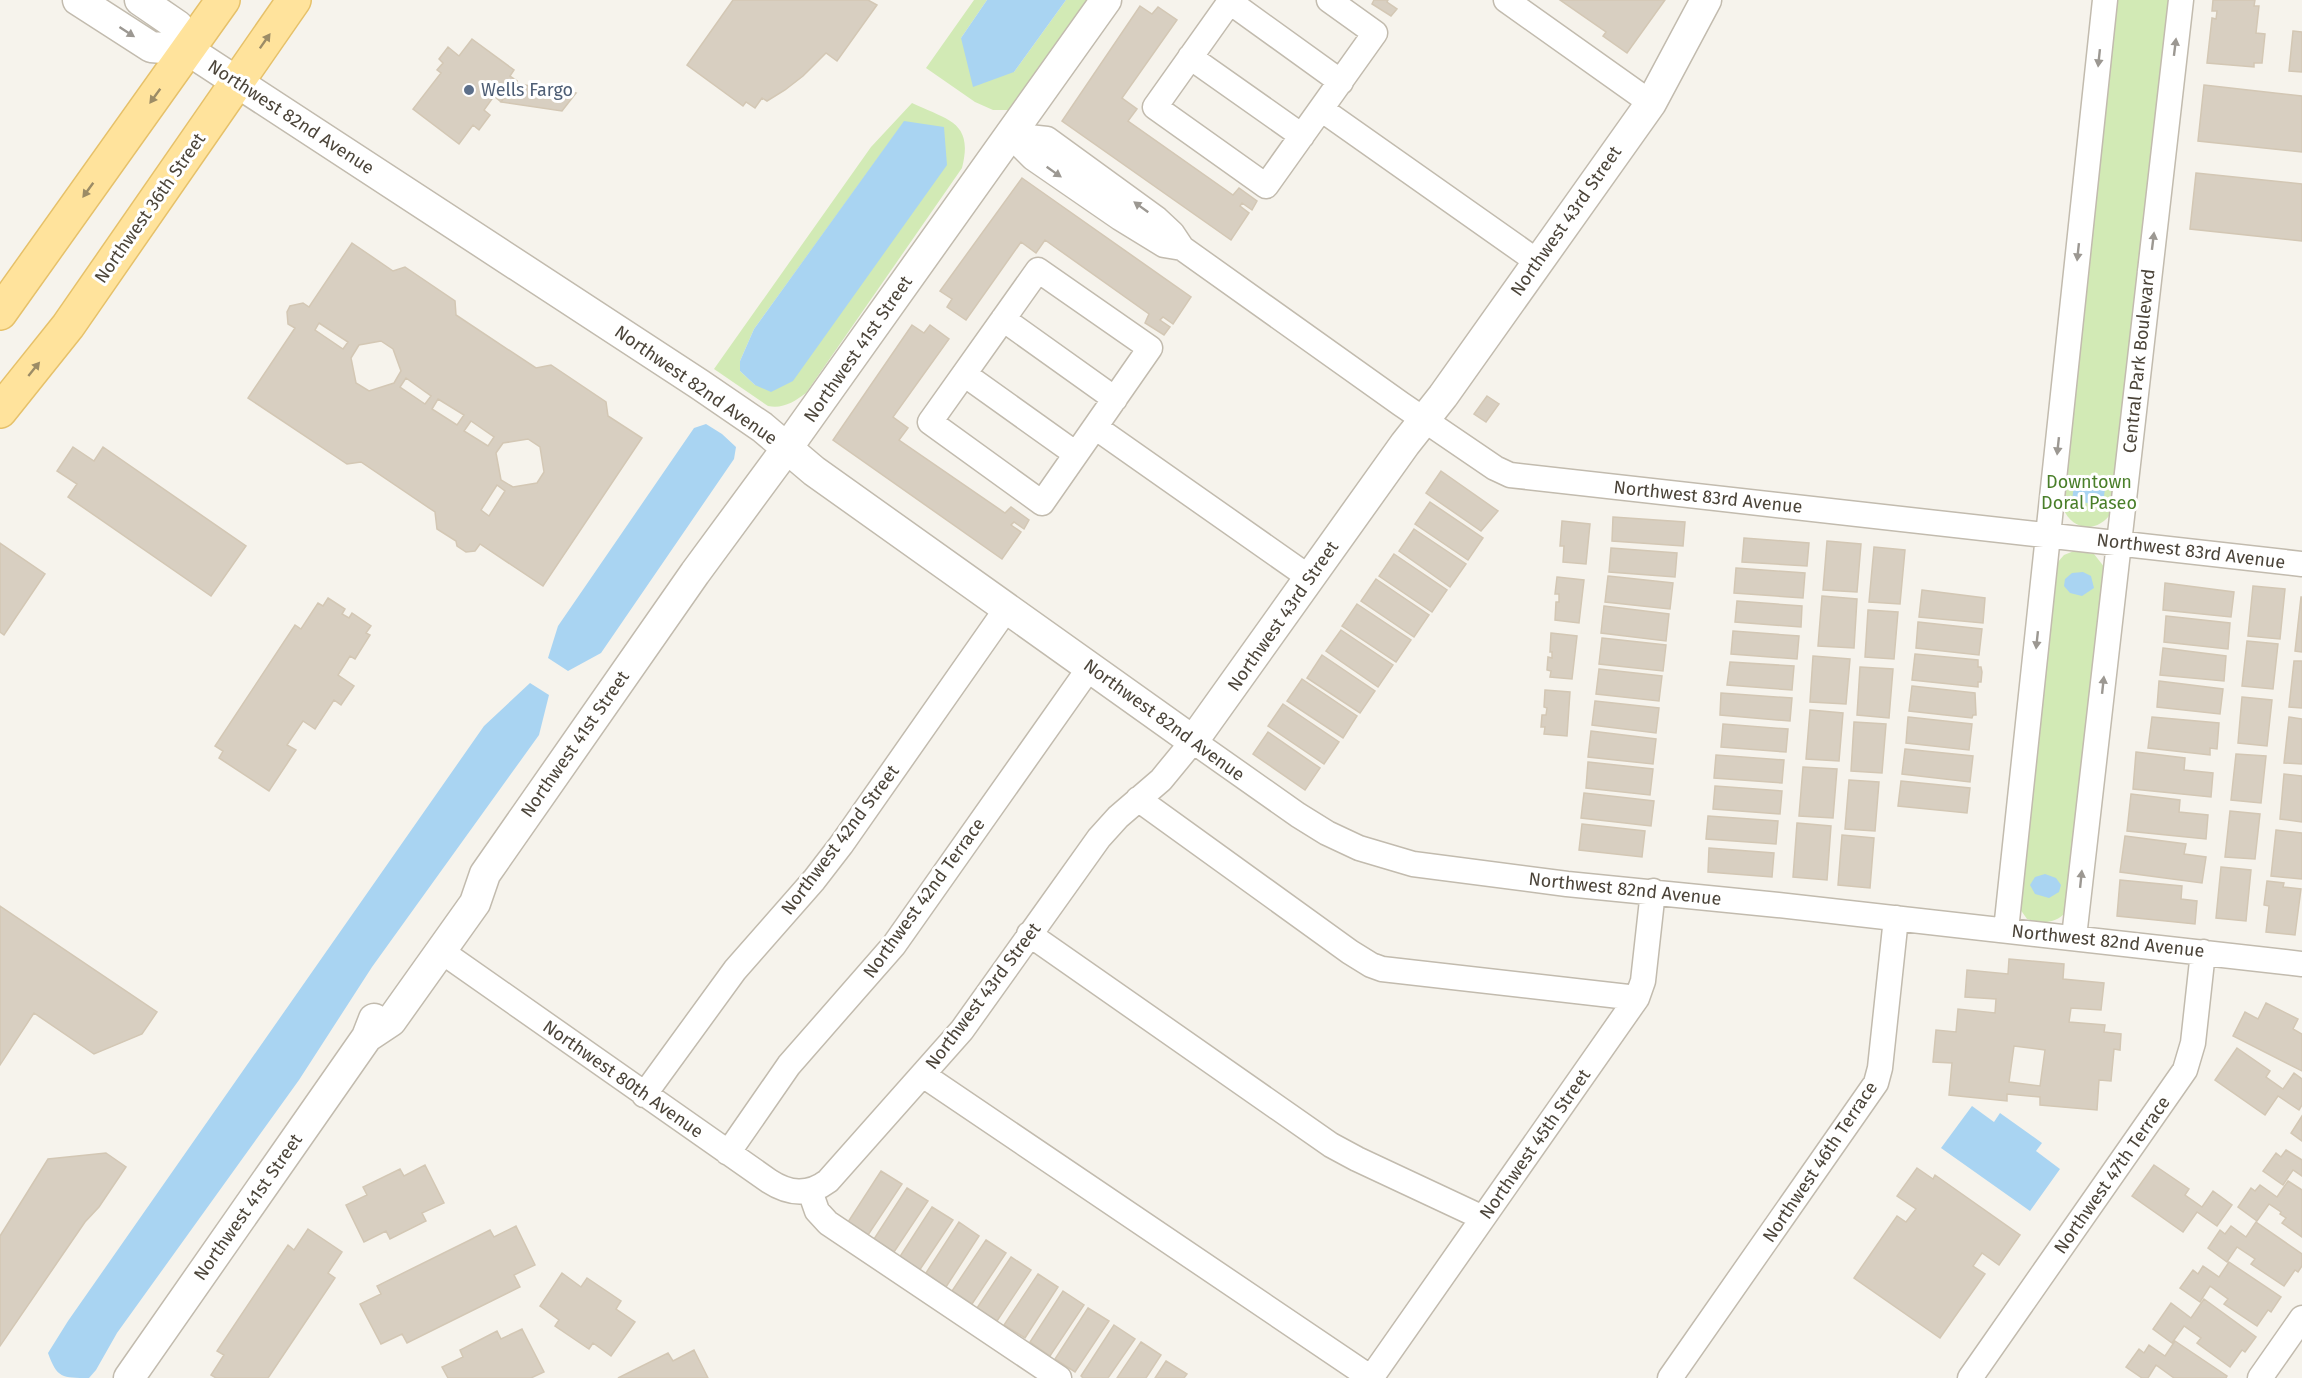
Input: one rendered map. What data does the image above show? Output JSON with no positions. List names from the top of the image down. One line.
{"streets":{"main road":["Northwest 36th Street"],"street":["Northwest 82nd Avenue","Northwest 43rd Street","Northwest 41st Street","Central Park Boulevard","Northwest 83rd Avenue","Northwest 42nd Street","Northwest 42nd Terrace","Northwest 80th Avenue","Northwest 45th Street","Northwest 46th Terrace","Northwest 47th Terrace"]},"crossings":[["Northwest 82nd Avenue","Northwest 36th Street"],["Northwest 82nd Avenue","Northwest 43rd Street"],["Northwest 82nd Avenue","Northwest 41st Street"],["Northwest 82nd Avenue","Central Park Boulevard"],["Northwest 82nd Avenue","Northwest 42nd Street"],["Northwest 82nd Avenue","Northwest 42nd Terrace"],["Northwest 82nd Avenue","Northwest 45th Street"],["Northwest 82nd Avenue","Northwest 46th Terrace"],["Northwest 82nd Avenue","Northwest 47th Terrace"],["Northwest 43rd Street","Northwest 83rd Avenue"],["Northwest 43rd Street","Northwest 80th Avenue"],["Northwest 41st Street","Northwest 83rd Avenue"],["Northwest 41st Street","Northwest 80th Avenue"],["Central Park Boulevard","Northwest 83rd Avenue"],["Northwest 42nd Street","Northwest 80th Avenue"],["Northwest 42nd Terrace","Northwest 80th Avenue"]],"parks":["Downtown Doral Paseo"],"places":["Wells Fargo"]}
